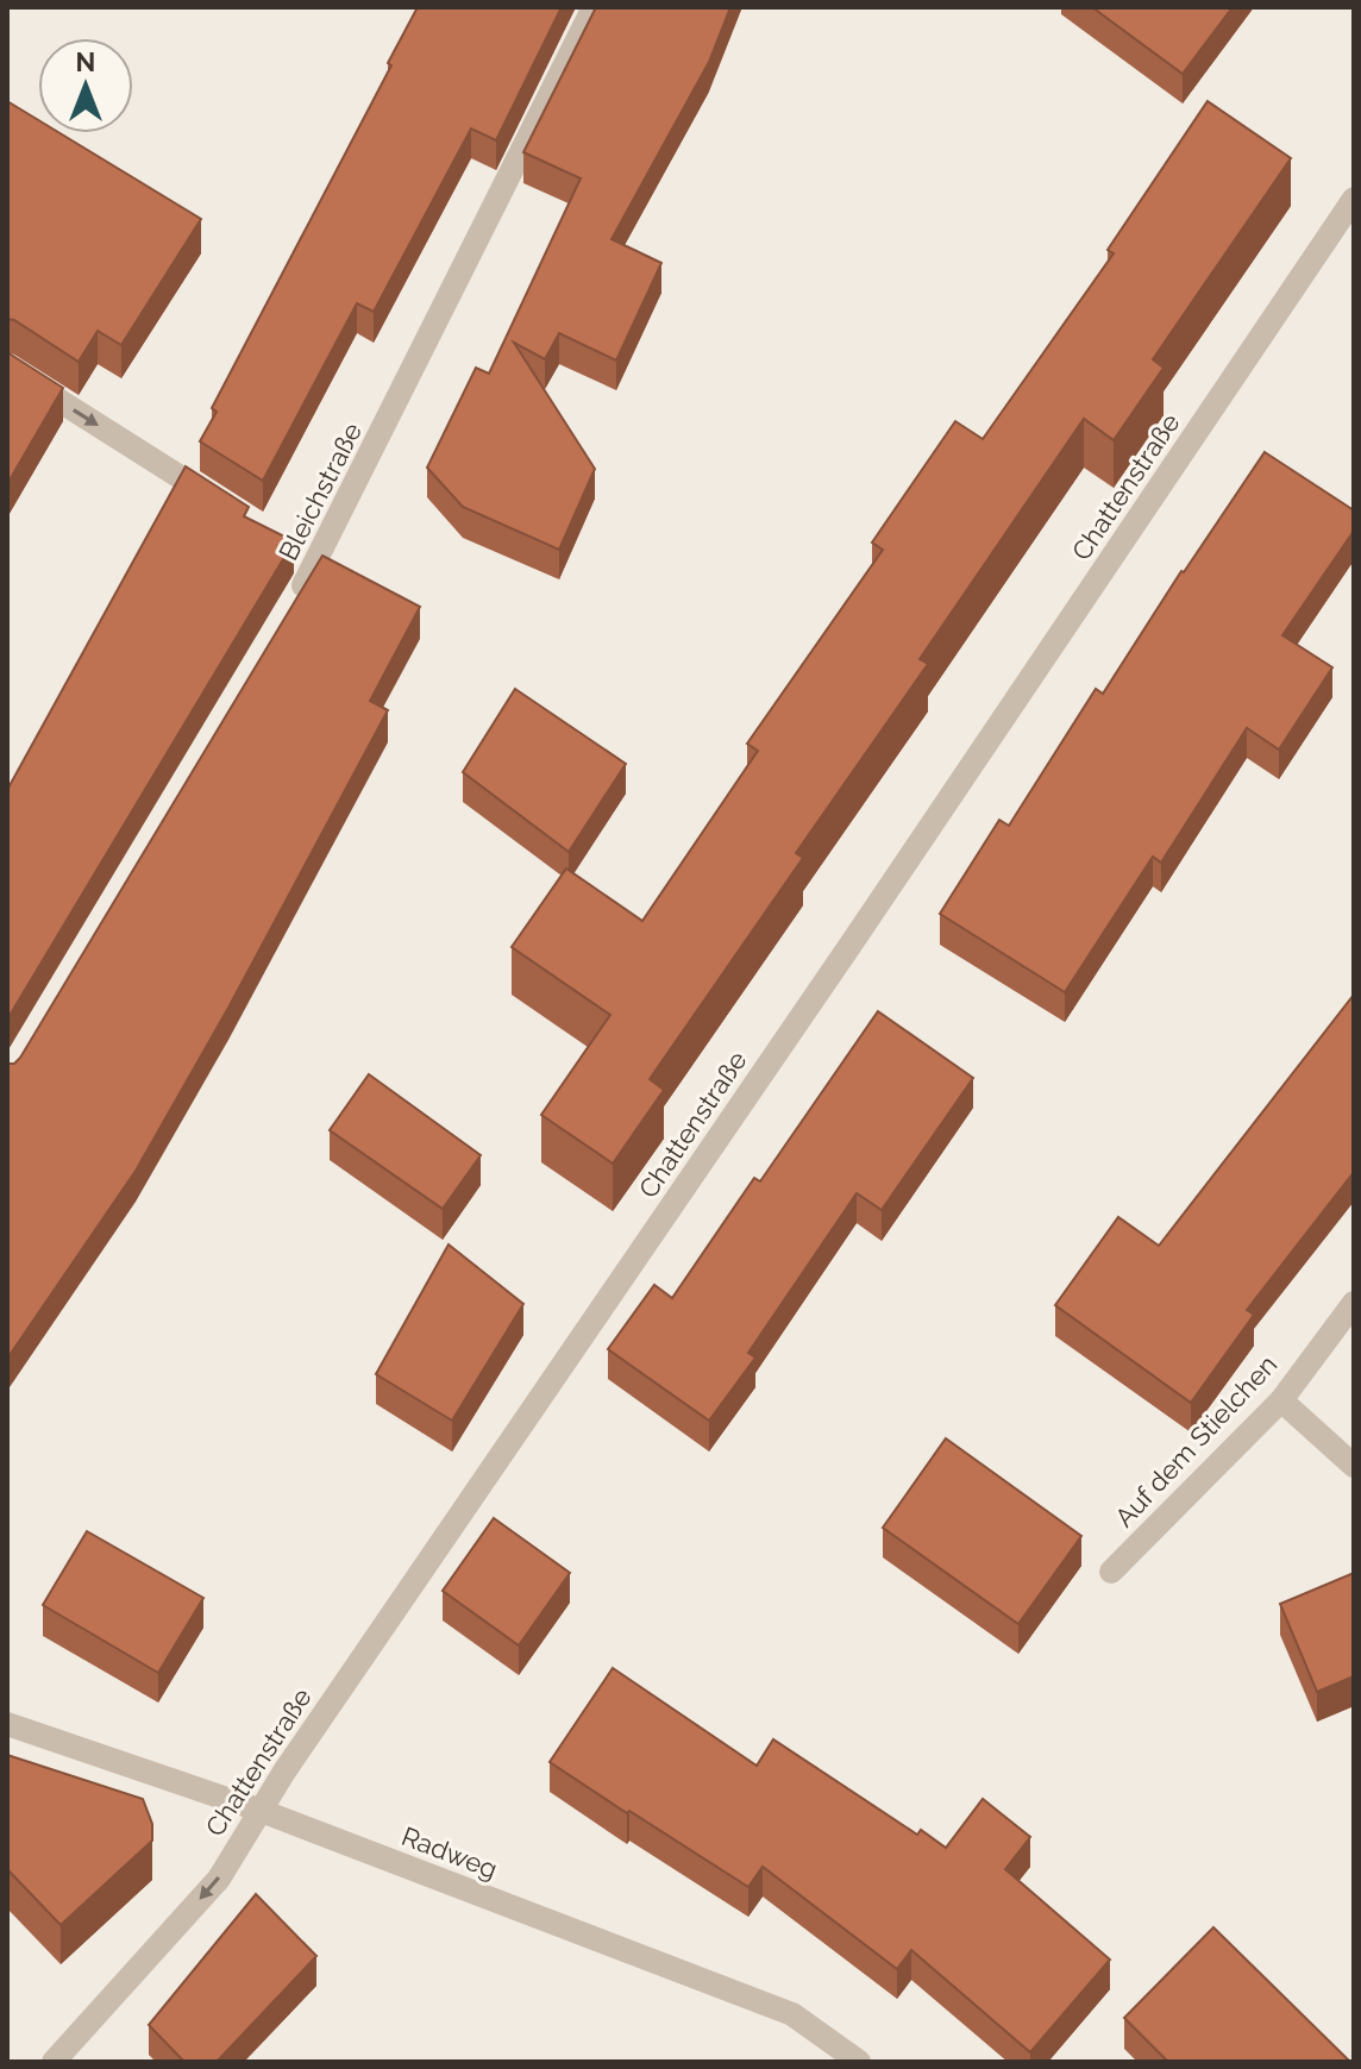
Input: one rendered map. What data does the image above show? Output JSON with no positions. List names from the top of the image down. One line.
{"streets":{"street":["Chattenstraße","Bleichstraße","Auf dem Stielchen","Radweg"]},"crossings":[["Chattenstraße","Radweg"]],"north":"top"}
